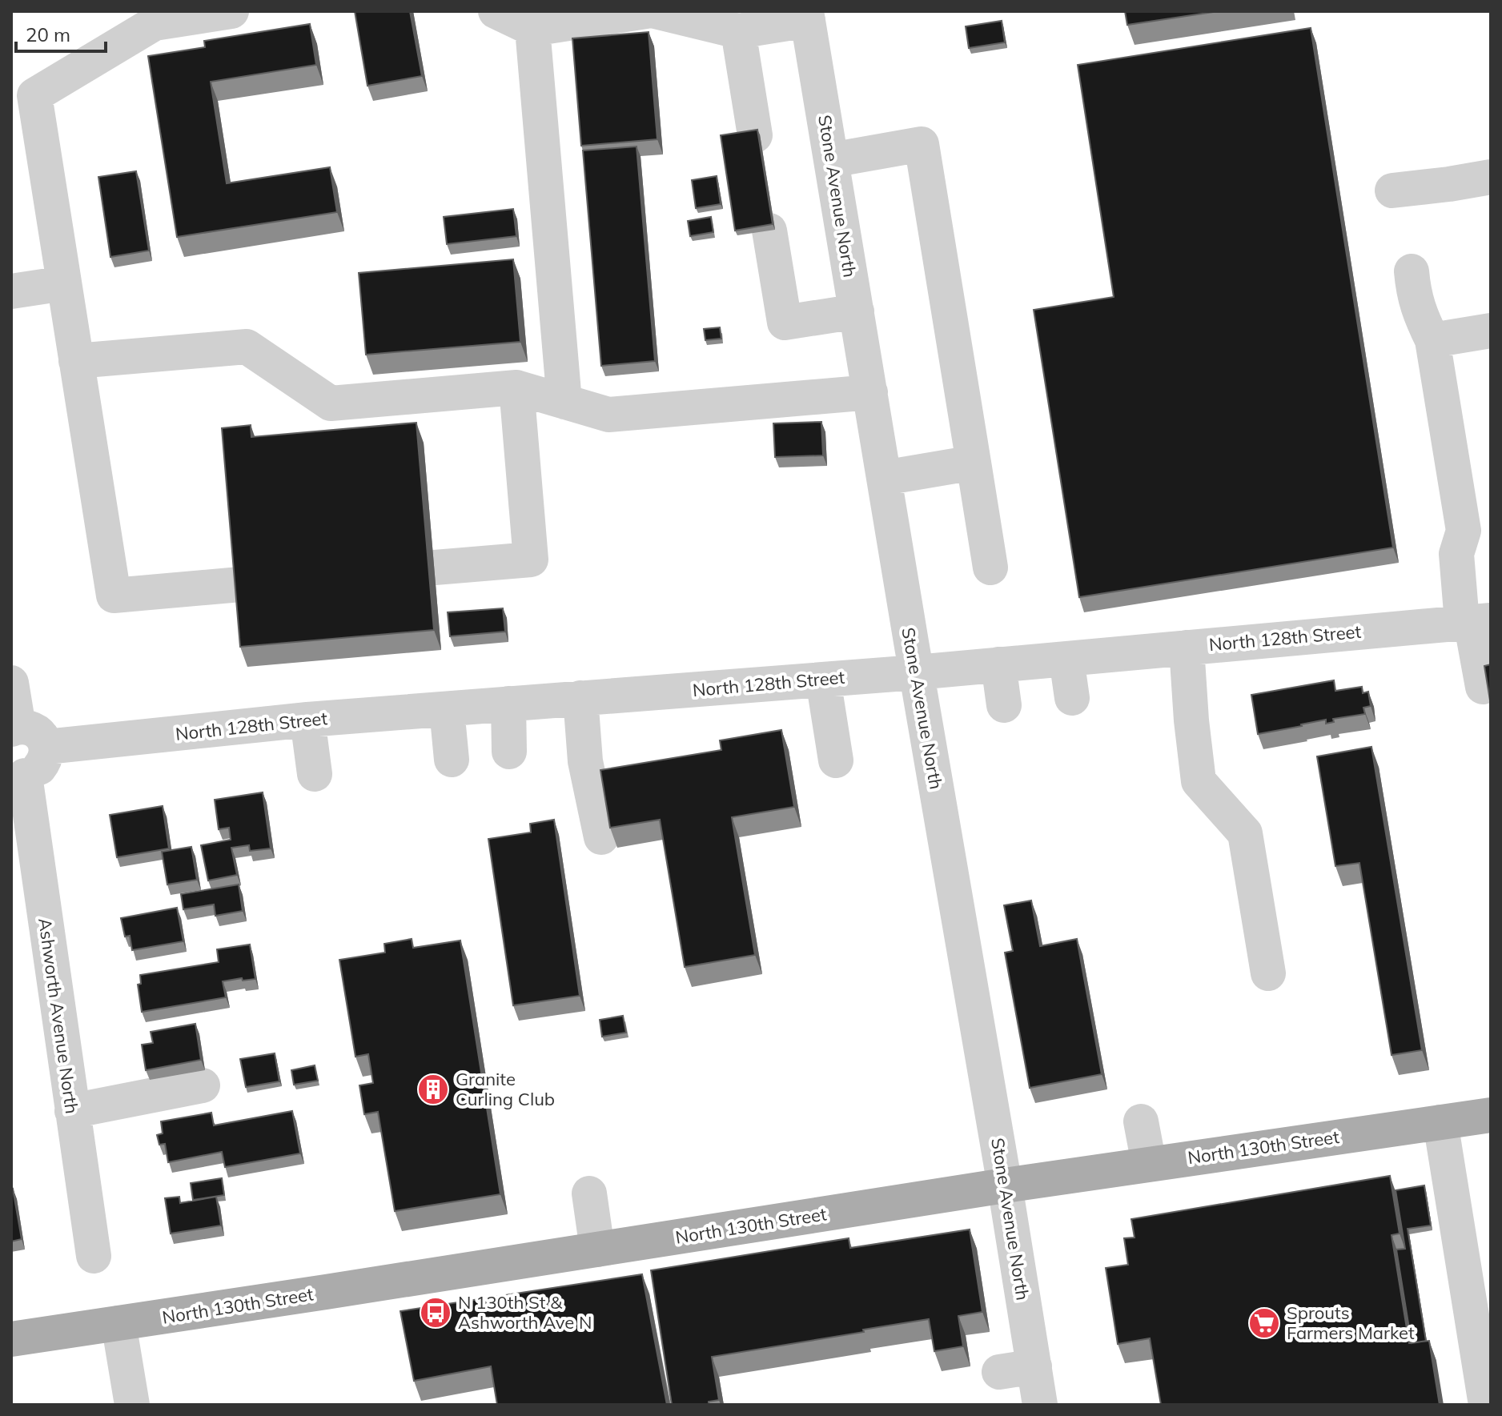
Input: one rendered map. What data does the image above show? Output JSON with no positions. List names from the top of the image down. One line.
{"streets":{"main road":["North 130th Street"],"street":["Stone Avenue North","North 128th Street","Ashworth Avenue North"]},"crossings":[["Stone Avenue North","North 128th Street"],["Stone Avenue North","North 130th Street"]],"places":{"building":["Granite Curling Club"],"bus stop":["N 130th St & Ashworth Ave N"],"supermarket":["Sprouts Farmers Market"]},"scale_bar":"20 m"}
